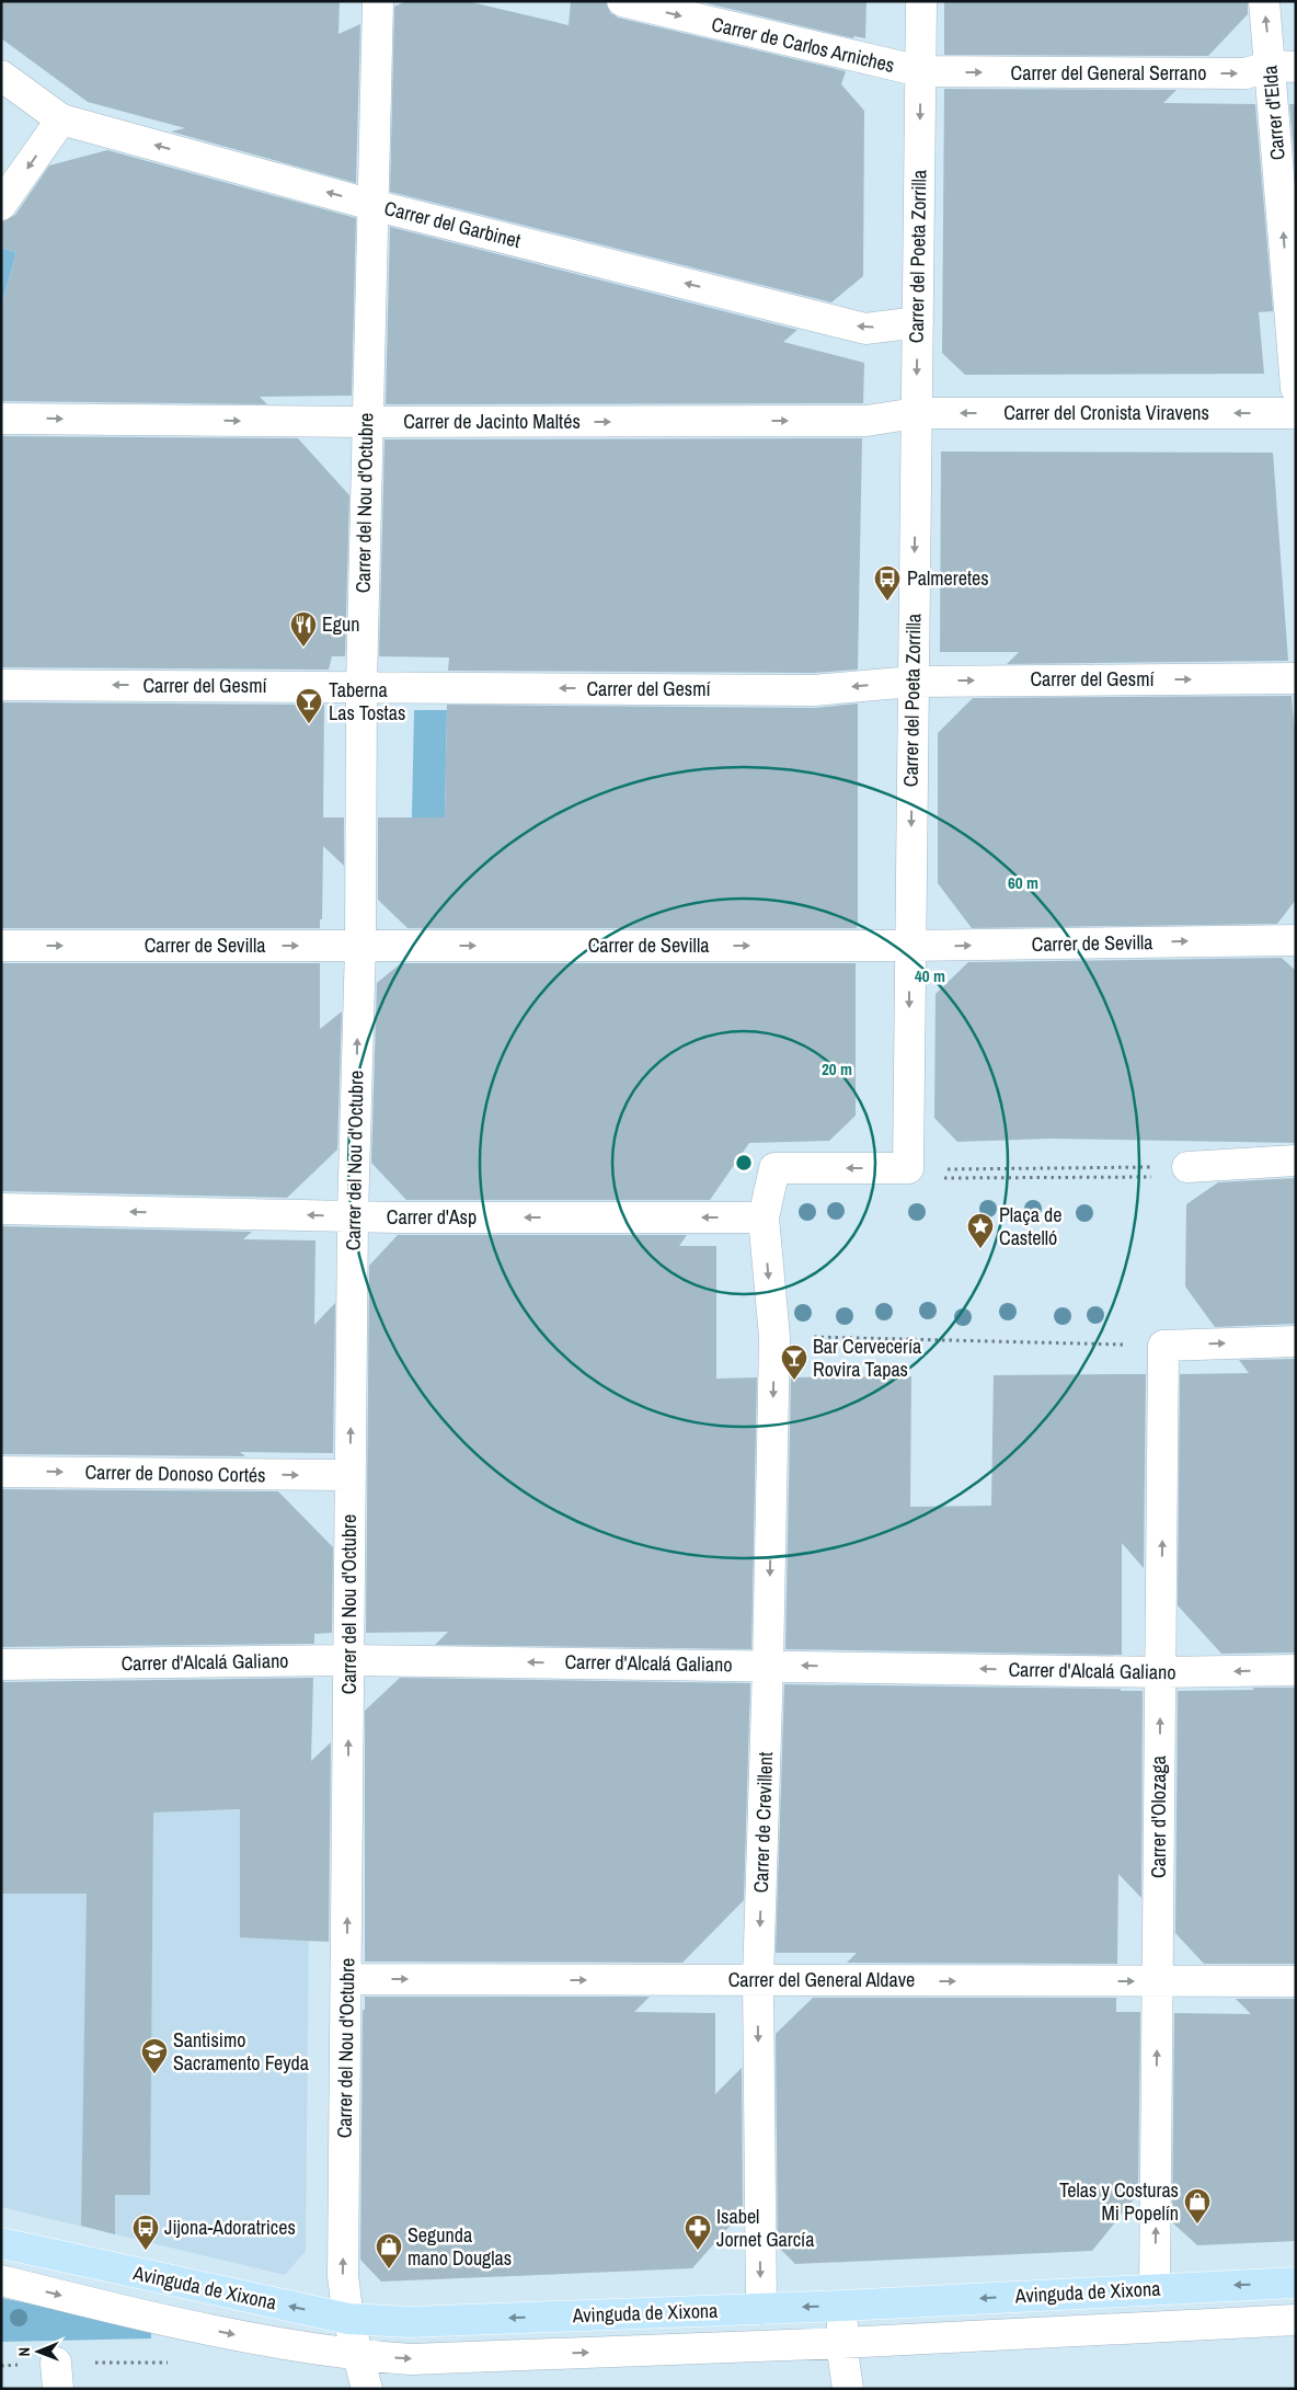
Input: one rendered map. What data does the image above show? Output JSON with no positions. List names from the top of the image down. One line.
{"streets":{"main road":["Avinguda de Xixona"],"street":["Carrer de Carlos Arniches","Carrer del General Serrano","Carrer d'Elda","Carrer del Garbinet","Carrer del Poeta Zorrilla","Carrer del Cronista Viravens","Carrer de Jacinto Maltés","Carrer del Nou d'Octubre","Carrer del Gesmí","Carrer de Sevilla","Carrer d'Asp","Carrer de Donoso Cortés","Carrer d'Alcalá Galiano","Carrer d'Olozaga","Carrer de Crevillent","Carrer del General Aldave"]},"crossings":[["Carrer de Carlos Arniches","Carrer del General Serrano"],["Carrer de Carlos Arniches","Carrer del Poeta Zorrilla"],["Carrer del General Serrano","Carrer d'Elda"],["Carrer del General Serrano","Carrer del Poeta Zorrilla"],["Carrer del Garbinet","Carrer del Poeta Zorrilla"],["Carrer del Garbinet","Carrer del Nou d'Octubre"],["Carrer del Poeta Zorrilla","Carrer del Cronista Viravens"],["Carrer del Poeta Zorrilla","Carrer de Jacinto Maltés"],["Carrer del Poeta Zorrilla","Carrer del Gesmí"],["Carrer del Poeta Zorrilla","Carrer de Sevilla"],["Carrer del Cronista Viravens","Carrer de Jacinto Maltés"],["Carrer de Jacinto Maltés","Carrer del Nou d'Octubre"],["Carrer del Nou d'Octubre","Carrer del Gesmí"],["Carrer del Nou d'Octubre","Carrer de Sevilla"],["Carrer del Nou d'Octubre","Carrer d'Asp"],["Carrer del Nou d'Octubre","Carrer de Donoso Cortés"],["Carrer del Nou d'Octubre","Carrer d'Alcalá Galiano"],["Carrer del Nou d'Octubre","Carrer del General Aldave"],["Carrer del Nou d'Octubre","Avinguda de Xixona"],["Carrer d'Alcalá Galiano","Carrer d'Olozaga"],["Carrer d'Alcalá Galiano","Carrer de Crevillent"],["Carrer d'Olozaga","Carrer del General Aldave"],["Carrer d'Olozaga","Avinguda de Xixona"],["Carrer de Crevillent","Carrer del General Aldave"],["Carrer de Crevillent","Avinguda de Xixona"]],"one_way":["Carrer de Carlos Arniches","Carrer del General Serrano","Carrer d'Elda","Carrer del Garbinet","Carrer del Poeta Zorrilla","Carrer del Cronista Viravens","Carrer de Jacinto Maltés","Carrer del Nou d'Octubre","Carrer de Sevilla","Carrer d'Asp","Carrer de Donoso Cortés","Carrer d'Alcalá Galiano","Carrer d'Olozaga","Carrer de Crevillent","Carrer del General Aldave"],"places":{"bus stop":["Palmeretes","Jijona-Adoratrices"],"restaurant":["Egun"],"bar":["Taberna Las Tostas","Bar Cervecería Rovira Tapas"],"place":["Plaça de Castelló"],"school or university":["Santisimo Sacramento Feyda"],"shop":["Telas y Costuras Mi Popelín","Segunda mano Douglas"],"pharmacy":["Isabel Jornet García"]},"north":"left","rings":["60 m","40 m","20 m"]}
